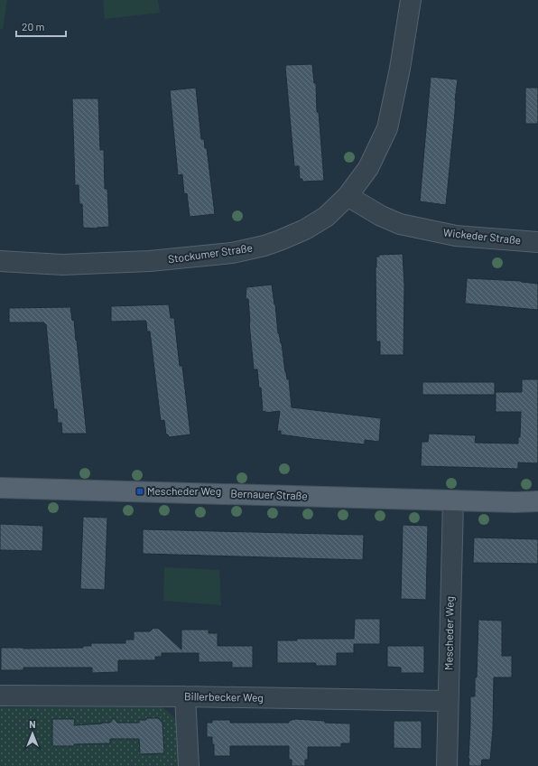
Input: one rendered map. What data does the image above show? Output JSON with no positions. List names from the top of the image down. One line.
{"streets":{"main road":["Bernauer Straße"],"street":["Wickeder Straße","Stockumer Straße","Mescheder Weg","Billerbecker Weg"]},"crossings":[["Wickeder Straße","Stockumer Straße"],["Bernauer Straße","Mescheder Weg"],["Mescheder Weg","Billerbecker Weg"]],"places":{"transit":["Mescheder Weg"]},"scale_bar":"20 m","north":"top"}
